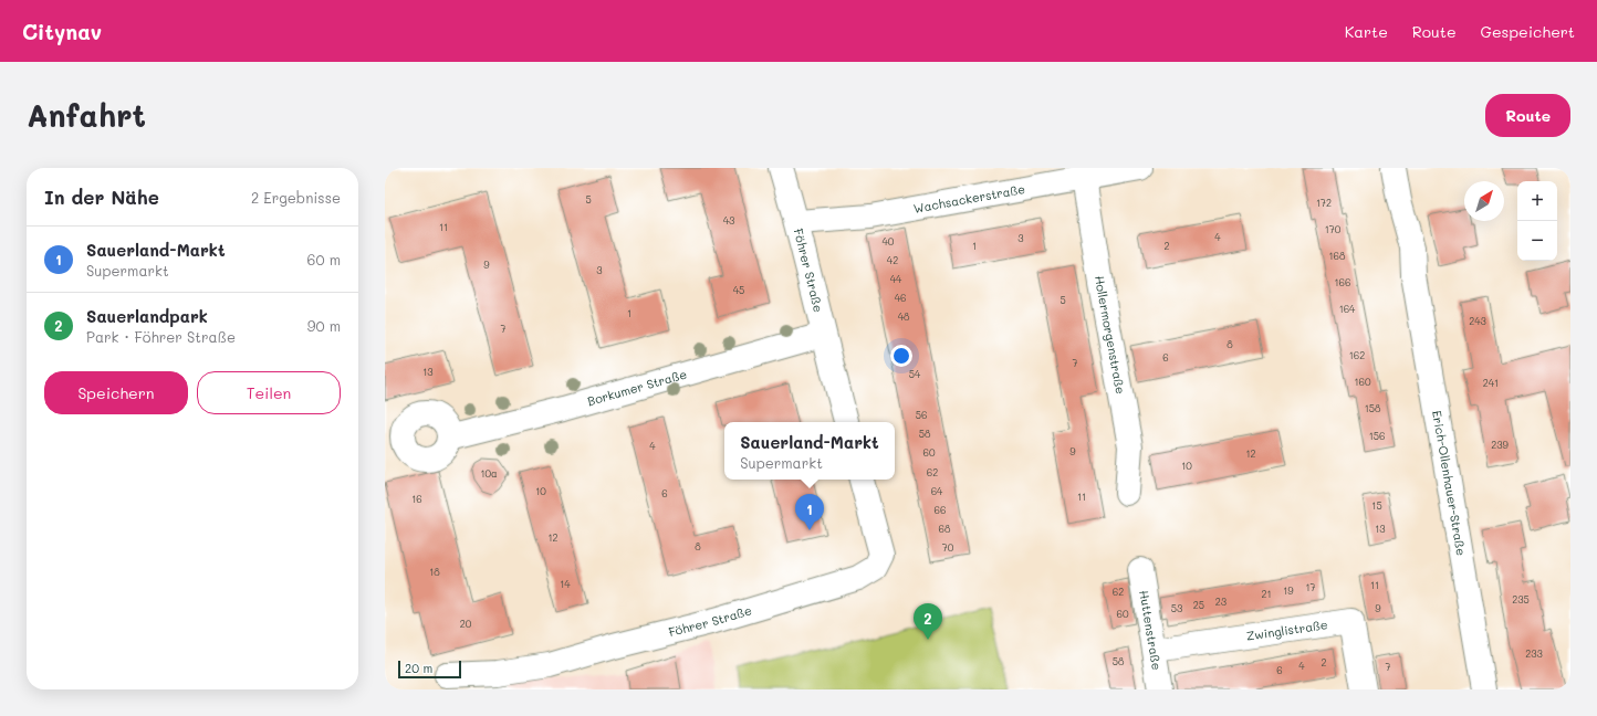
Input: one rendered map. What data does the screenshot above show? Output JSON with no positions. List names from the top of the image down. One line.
{"streets":{"street":["Wachsackerstraße","Föhrer Straße","Hollermorgenstraße","Borkumer Straße","Erich-Ollenhauer-Straße","Huttenstraße","Zwinglistraße"]},"crossings":[["Wachsackerstraße","Föhrer Straße"],["Wachsackerstraße","Hollermorgenstraße"],["Föhrer Straße","Borkumer Straße"],["Huttenstraße","Zwinglistraße"]],"house_numbers":["5","172","43","11","170","4","3","40","1","2","168","42","9","3","44","166","45","46","5","164","1","48","243","7","8","162","6","7","13","54","160","241","158","56","58","156","239","4","9","60","12","10","62","10a","10","64","6","11","16","15","66","68","13","12","8","70","18","14","11","17","19","62","21","235","23","25","53","9","60","20","233","58","2","4","7","6"],"scale_bar":"20 m","north":"top right","page":{"header":"Citynav","nav":["Karte","Route","Gespeichert"],"buttons":["Route",["Speichern","Teilen"]],"title":"Anfahrt","heading":["In der Nähe","2 Ergebnisse"],"map_buttons":["+","−"],"list":[{"mark":"1","name":"Sauerland-Markt","note":"Supermarkt","value":"60 m"},{"mark":"2","name":"Sauerlandpark","note":"Park · Föhrer Straße","value":"90 m"}],"popup":["Sauerland-Markt","Supermarkt"],"pins":["1","2"],"scale":"20 m"}}
